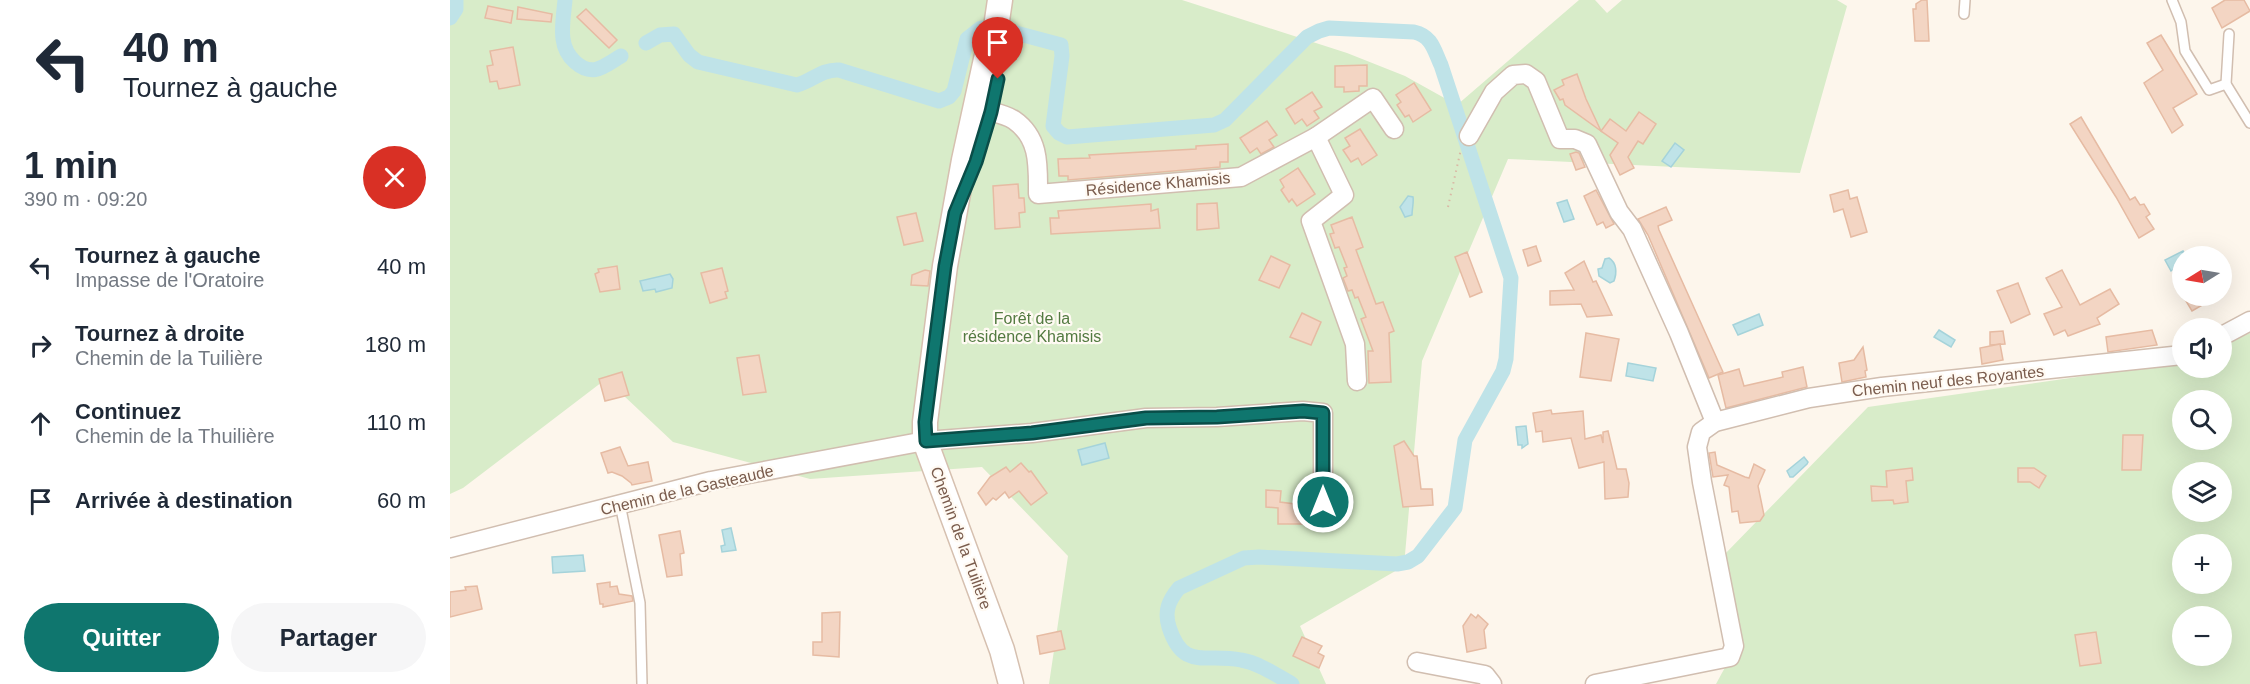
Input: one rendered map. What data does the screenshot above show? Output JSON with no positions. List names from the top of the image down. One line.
{"streets":{"street":["Résidence Khamisis","Chemin neuf des Royantes","Chemin de la Gasteaude","Chemin de la Tuilière"]},"crossings":[["Résidence Khamisis","Chemin de la Tuilière"],["Chemin de la Gasteaude","Chemin de la Tuilière"]],"parks":["Forêt de la résidence Khamisis"],"north":"left","page":{"turn":["40 m","Tournez à gauche"],"heading":["1 min","390 m · 09:20"],"list":[{"name":"Tournez à gauche","note":"Impasse de l'Oratoire","value":"40 m"},{"name":"Tournez à droite","note":"Chemin de la Tuilière","value":"180 m"},{"name":"Continuez","note":"Chemin de la Thuilière","value":"110 m"},{"name":"Arrivée à destination","value":"60 m"}],"map_buttons":["+","−"],"buttons":["Quitter","Partager"]}}
